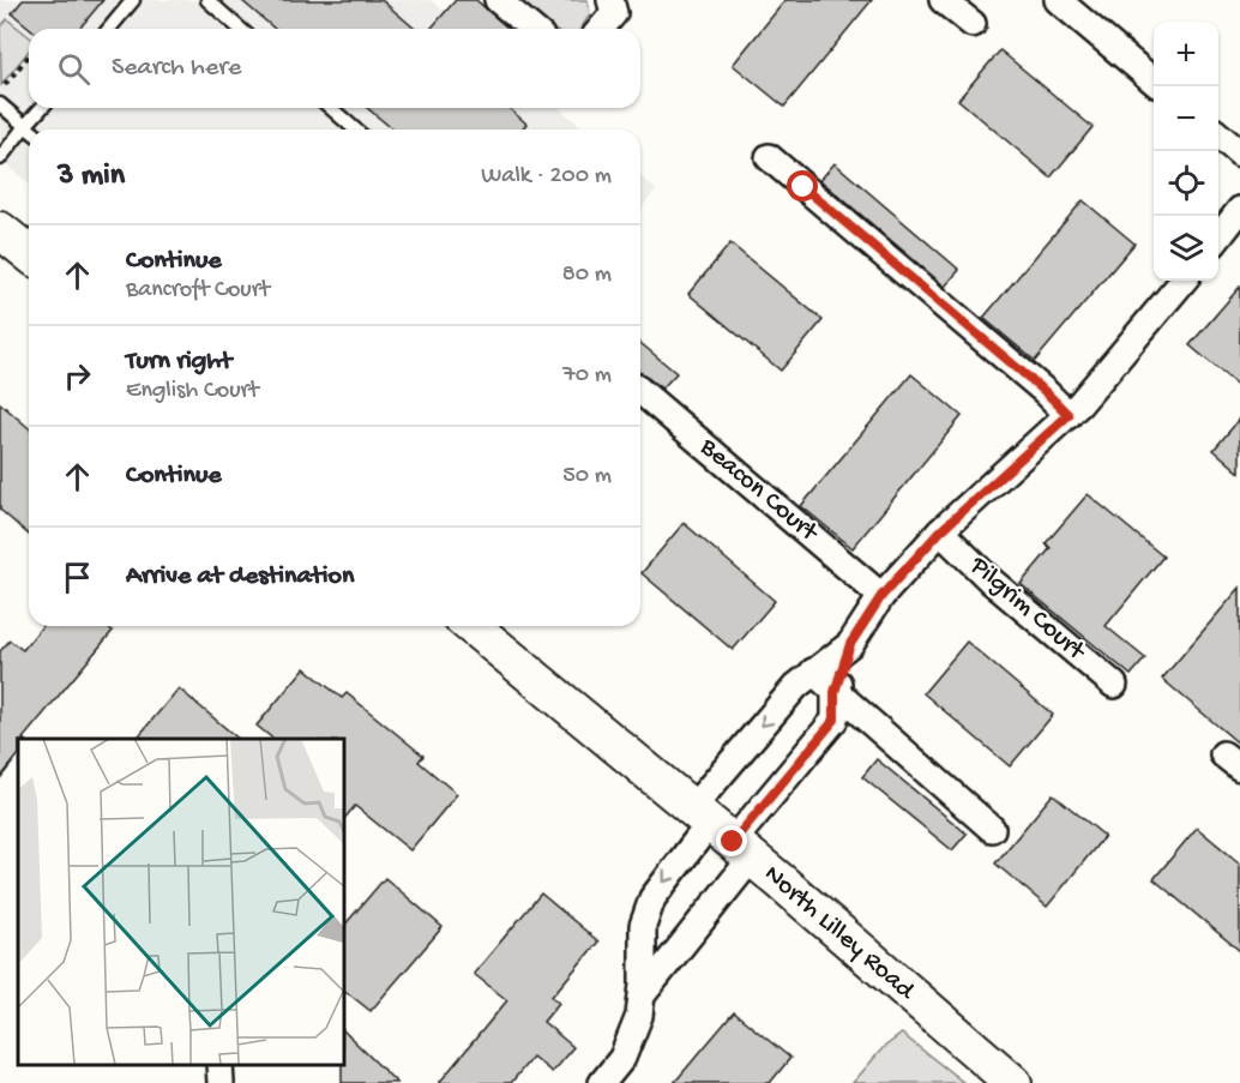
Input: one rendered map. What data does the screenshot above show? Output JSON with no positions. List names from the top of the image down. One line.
{"streets":{"street":["Beacon Court","Pilgrim Court","North Lilley Road"]},"page":{"map_buttons":["+","−"],"search":"Search here","heading":["3 min","Walk · 200 m"],"list":[["Continue","Bancroft Court","80 m"],["Turn right","English Court","70 m"],["Continue","50 m"],"Arrive at destination"]}}
